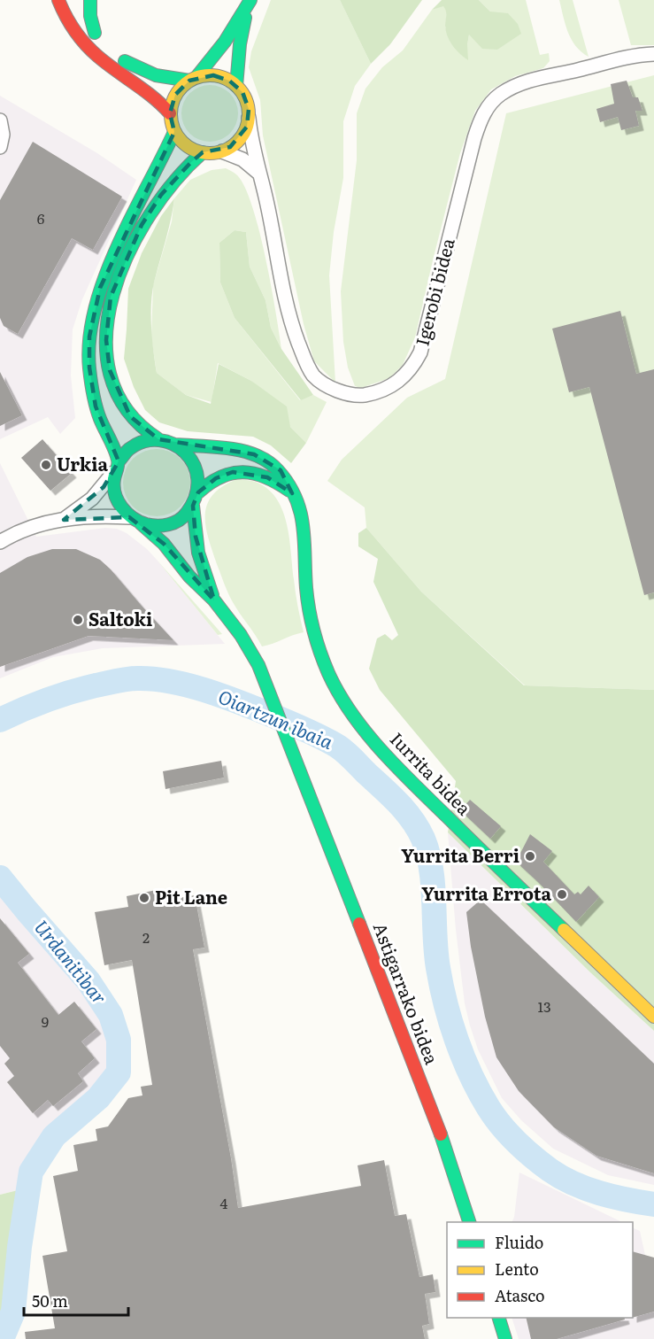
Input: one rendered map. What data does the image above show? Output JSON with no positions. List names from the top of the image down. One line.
{"streets":{"main road":["Iurrita bidea","Astigarrako bidea"],"street":["Igerobi bidea"]},"water":["Oiartzun ibaia","Urdanitibar"],"places":["Urkia","Saltoki","Yurrita Berri","Yurrita Errota","Pit Lane"],"house_numbers":["6","2","13","9","4"],"legend":["Fluido","Lento","Atasco"],"scale_bar":"50 m"}
